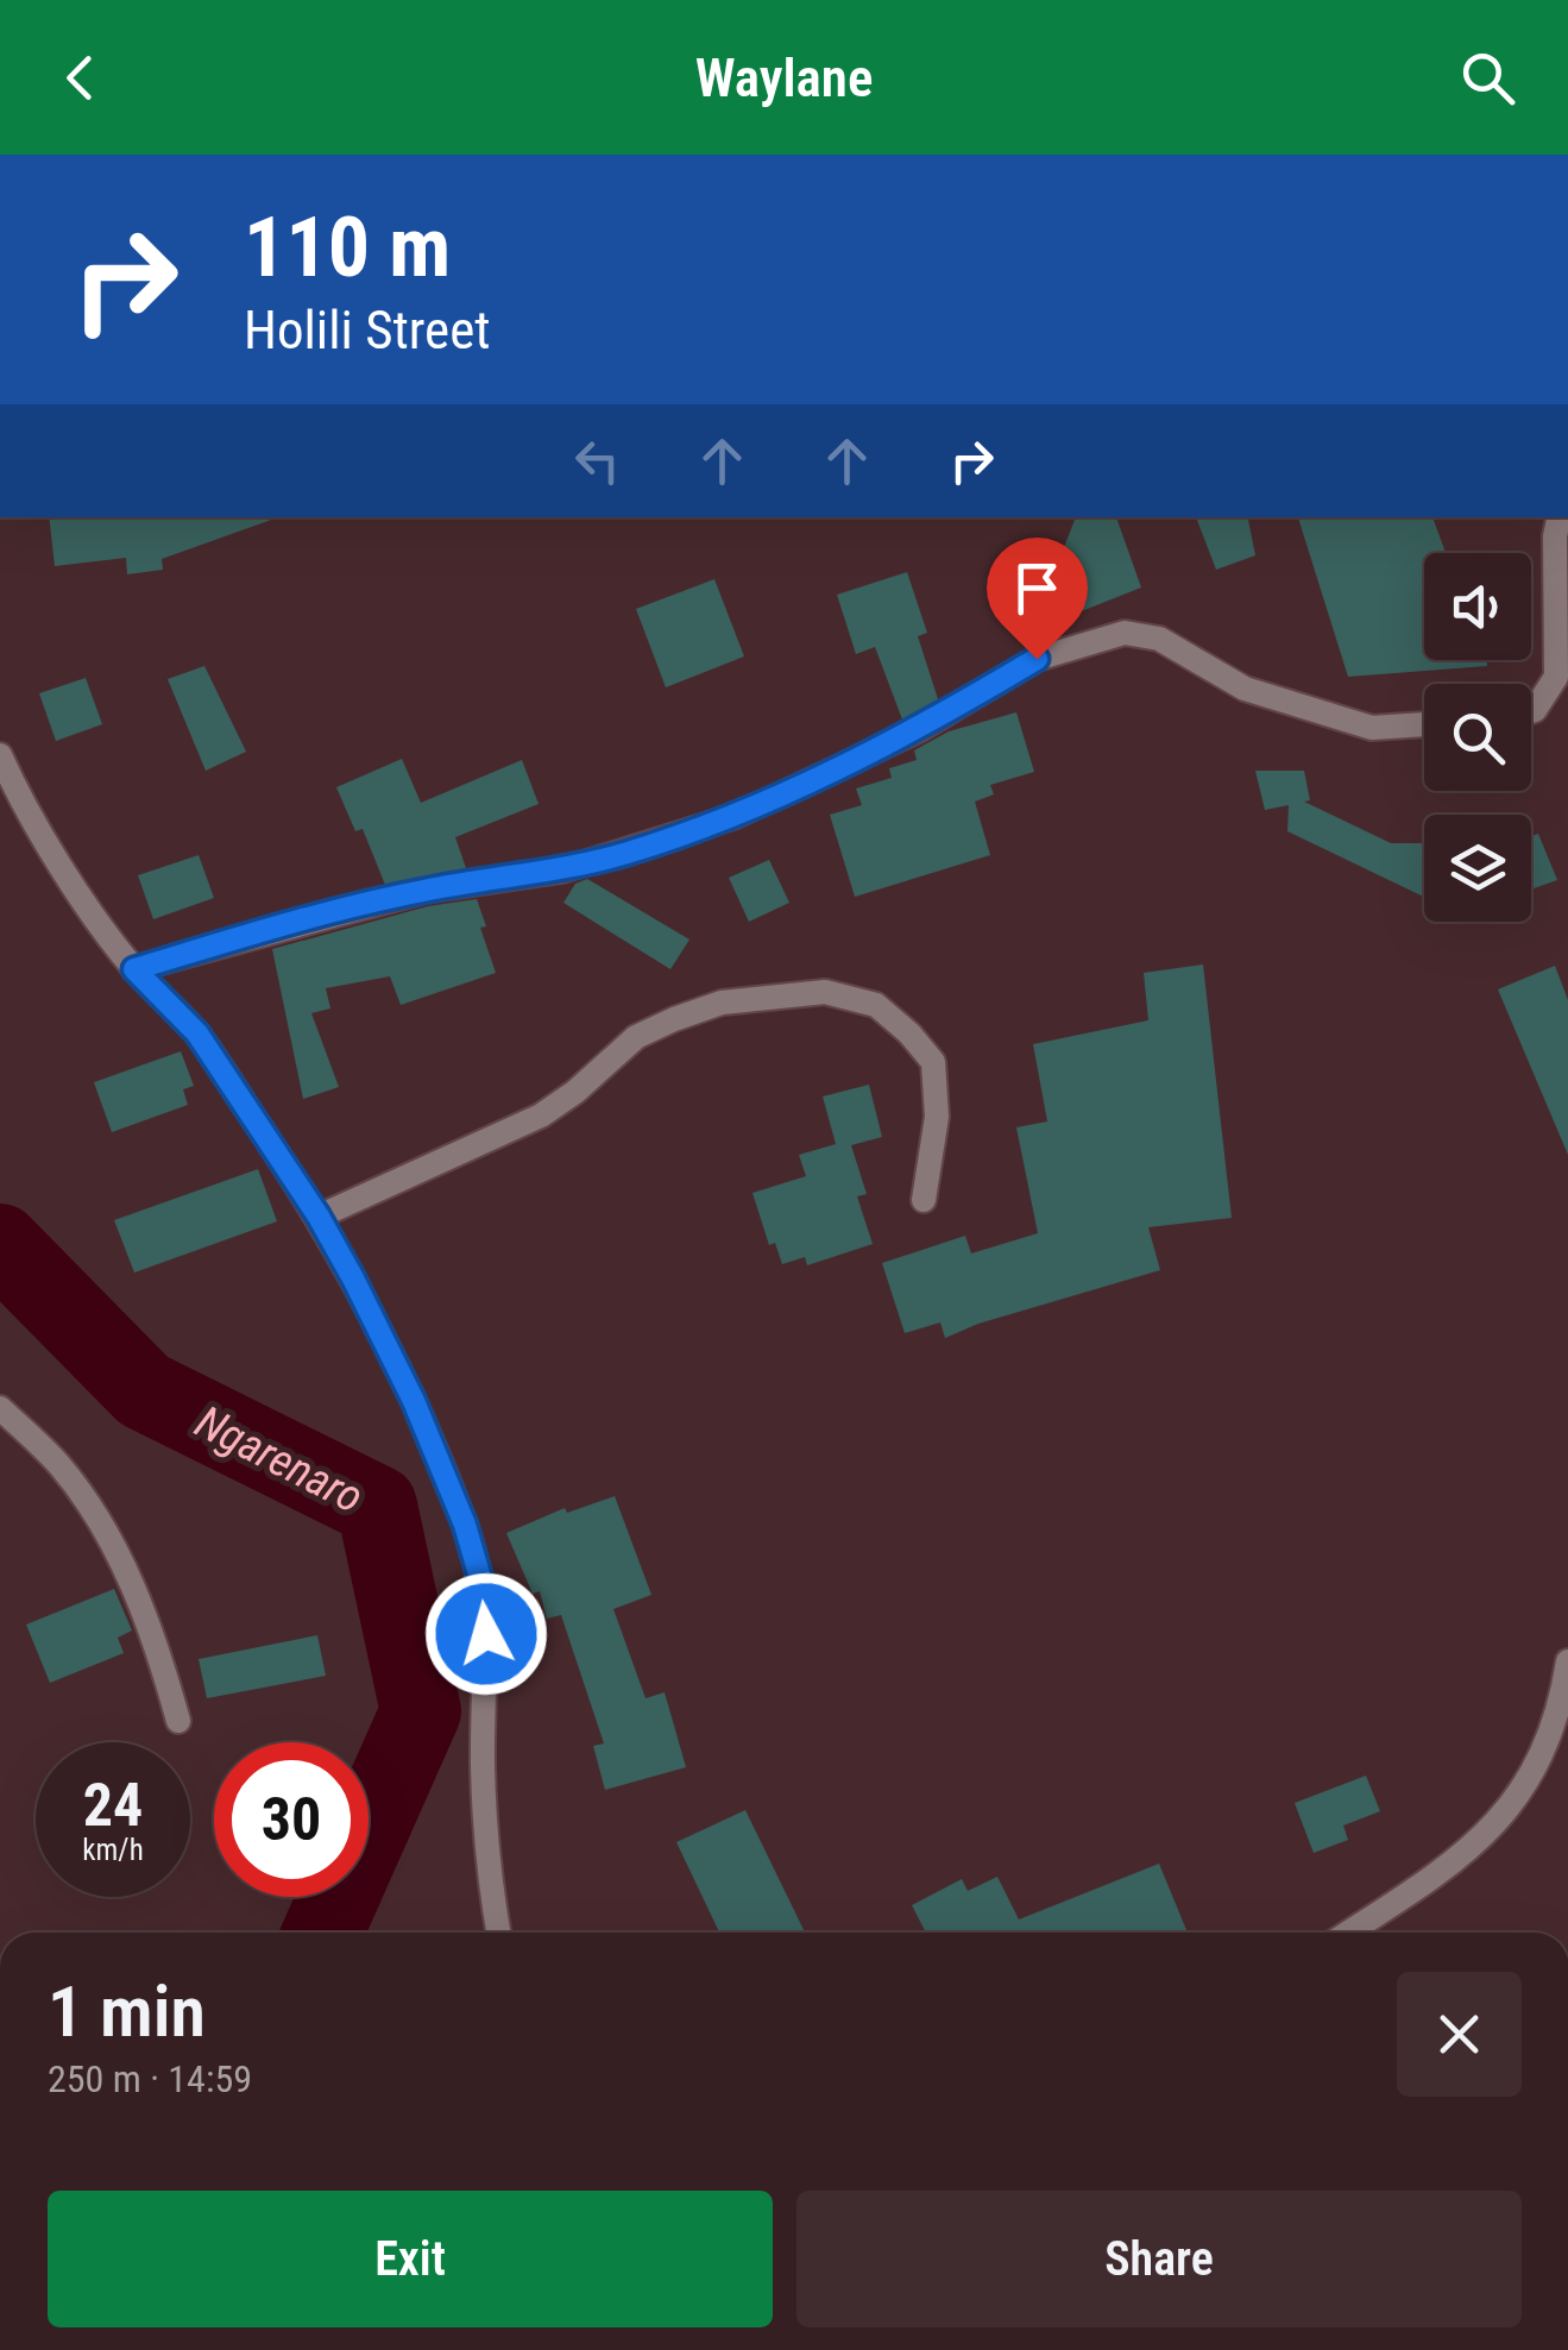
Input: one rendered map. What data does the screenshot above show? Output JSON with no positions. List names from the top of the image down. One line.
{"water":["Ngarenaro"],"page":{"header":"Waylane","turn":["110 m","Holili Street"],"speed":"24 km/h","limit":"30","heading":["1 min","250 m · 14:59"],"buttons":["Exit","Share"]}}
